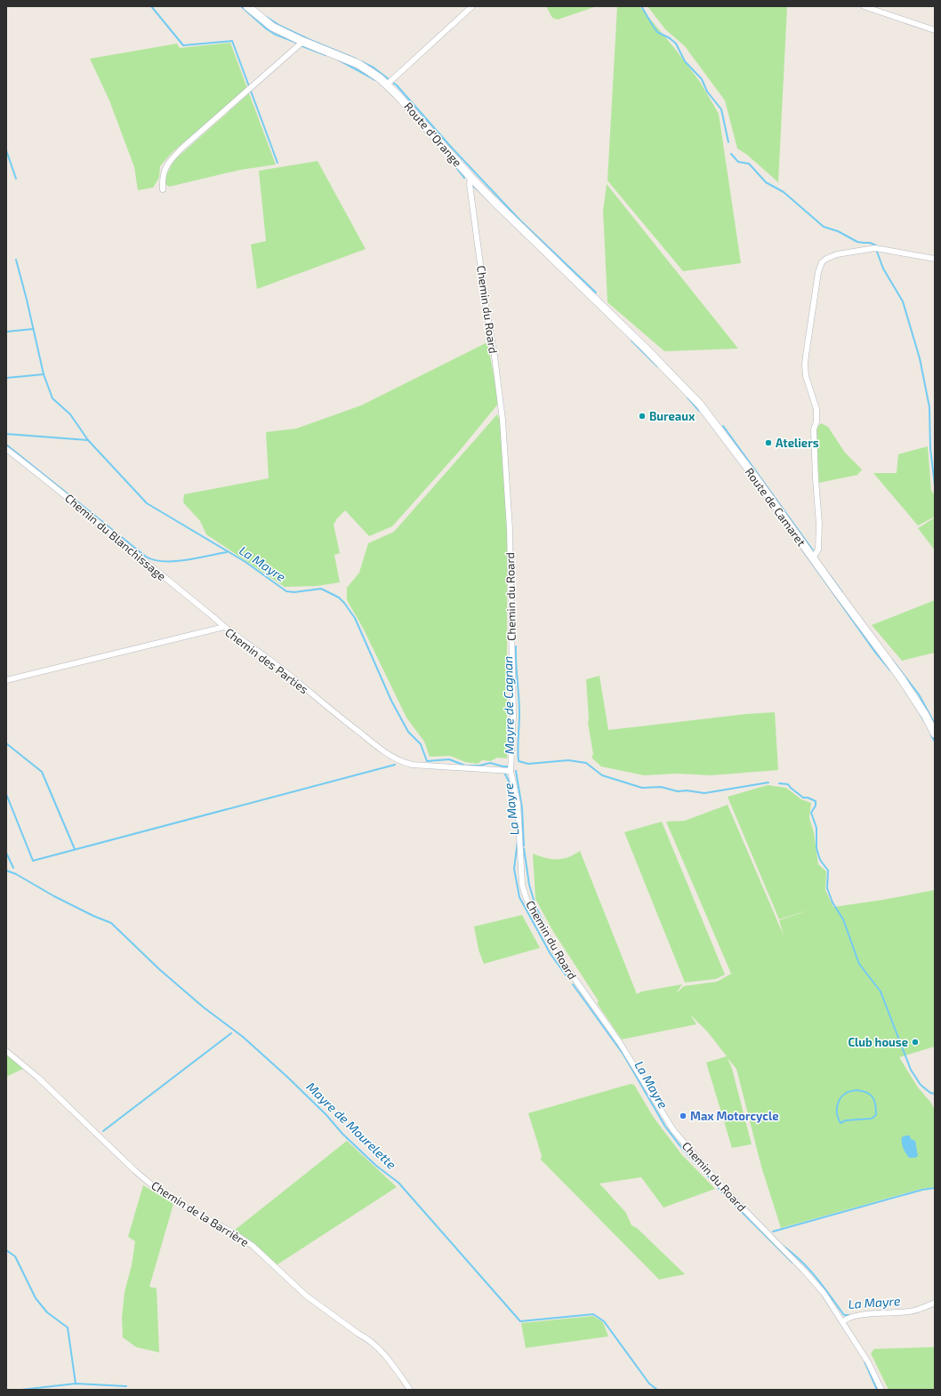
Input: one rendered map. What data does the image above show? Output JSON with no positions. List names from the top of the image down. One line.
{"streets":{"main road":["Route d'Orange","Route de Camaret"],"street":["Chemin du Roard","Chemin du Blanchissage","Chemin des Parties","Chemin de la Barrière"]},"crossings":[["Route d'Orange","Chemin du Roard"],["Route d'Orange","Route de Camaret"],["Chemin du Roard","Chemin des Parties"],["Chemin du Blanchissage","Chemin des Parties"]],"water":["La Mayre","Mayre de Cagnan","Mayre de Mourelette"],"places":["Bureaux","Ateliers","Club house","Max Motorcycle"]}
